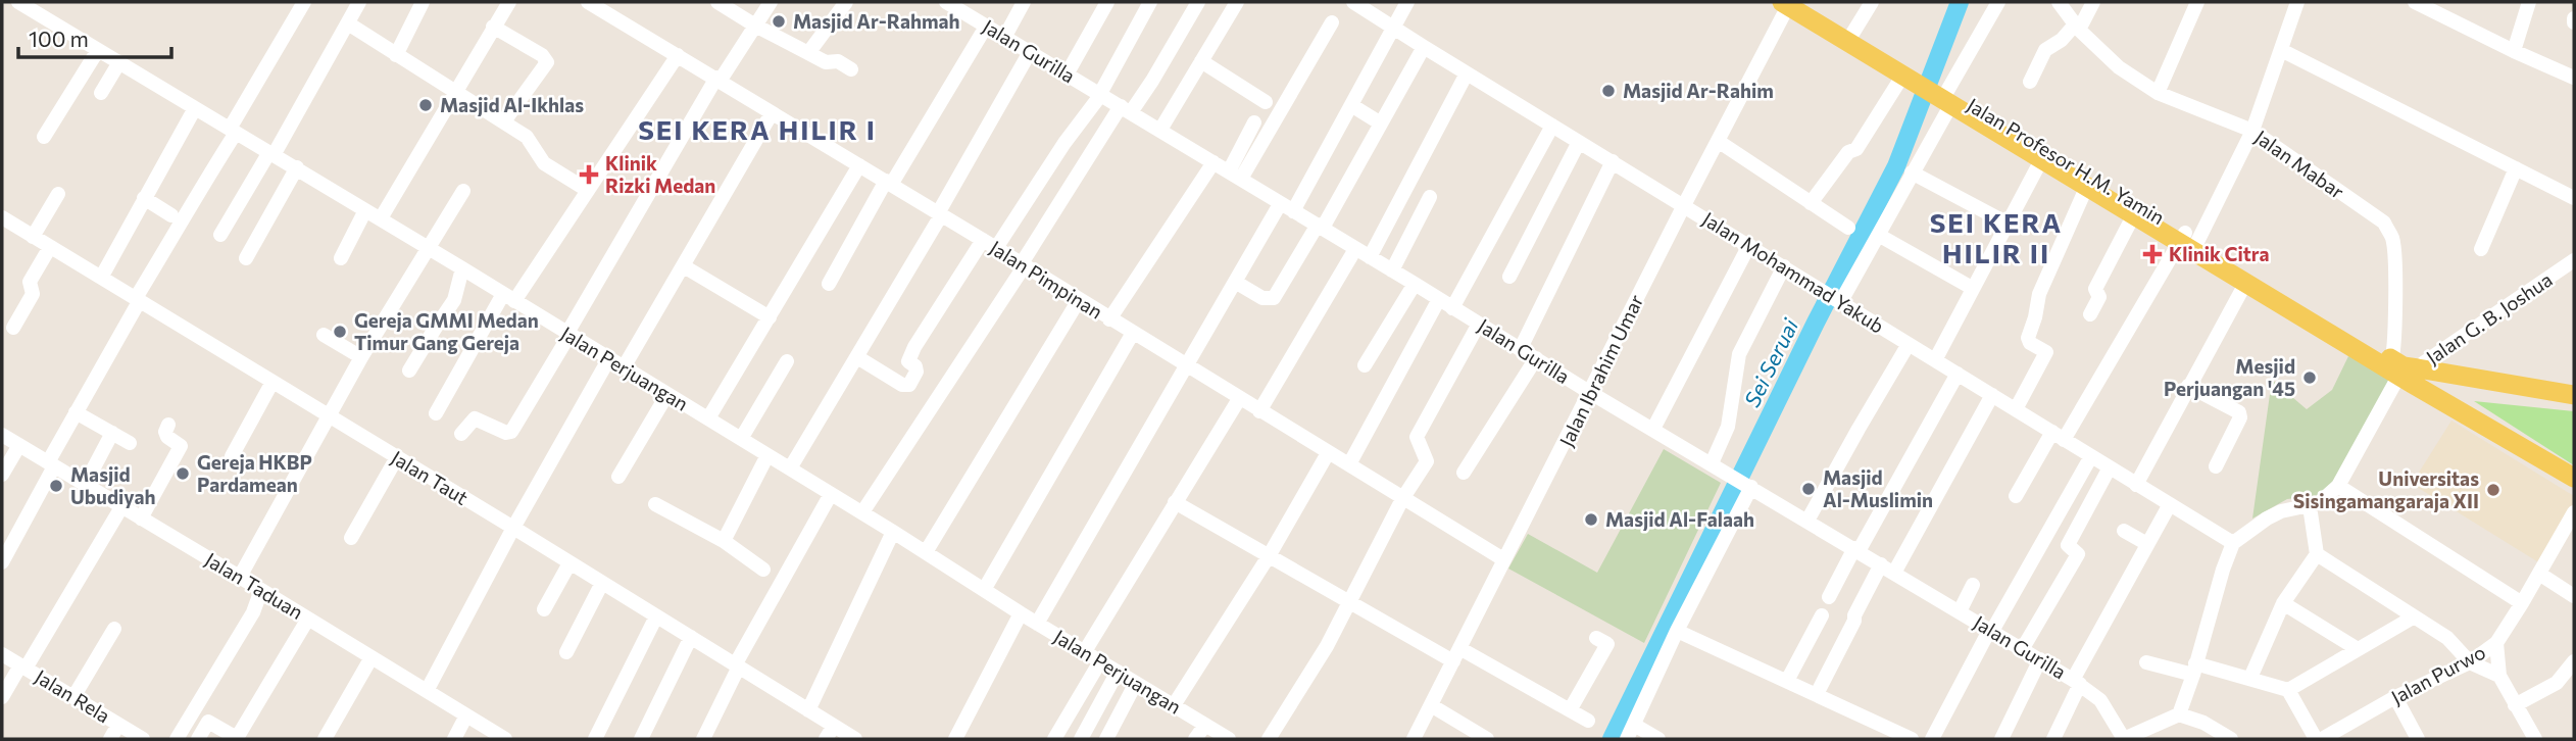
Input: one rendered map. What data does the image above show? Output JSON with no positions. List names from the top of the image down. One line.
{"streets":{"main road":["Jalan Profesor H.M. Yamin"],"street":["Jalan Gurilla","Jalan Mabar","Jalan Mohammad Yakub","Jalan Pimpinan","Jalan G. B. Joshua","Jalan Perjuangan","Jalan Ibrahim Umar","Jalan Taut","Jalan Taduan","Jalan Purwo","Jalan Rela"]},"crossings":[["Jalan Gurilla","Jalan Ibrahim Umar"],["Jalan Profesor H.M. Yamin","Jalan Mabar"],["Jalan Profesor H.M. Yamin","Jalan G. B. Joshua"],["Jalan Profesor H.M. Yamin","Jalan Ibrahim Umar"],["Jalan Mabar","Jalan G. B. Joshua"],["Jalan Mohammad Yakub","Jalan Ibrahim Umar"],["Jalan Pimpinan","Jalan Ibrahim Umar"]],"districts":["SEI KERA HILIR I","SEI KERA HILIR II"],"water":["Sei Seruai"],"places":{"other":["Masjid Ar-Rahmah","Masjid Ar-Rahim","Masjid Al-Ikhlas","Gereja GMMI Medan Timur Gang Gereja","Mesjid Perjuangan '45","Gereja HKBP Pardamean","Masjid Ubudiyah","Masjid Al-Muslimin","Universitas Sisingamangaraja XII","Masjid Al-Falaah"],"health":["Klinik Rizki Medan","Klinik Citra"]},"scale_bar":"100 m"}
